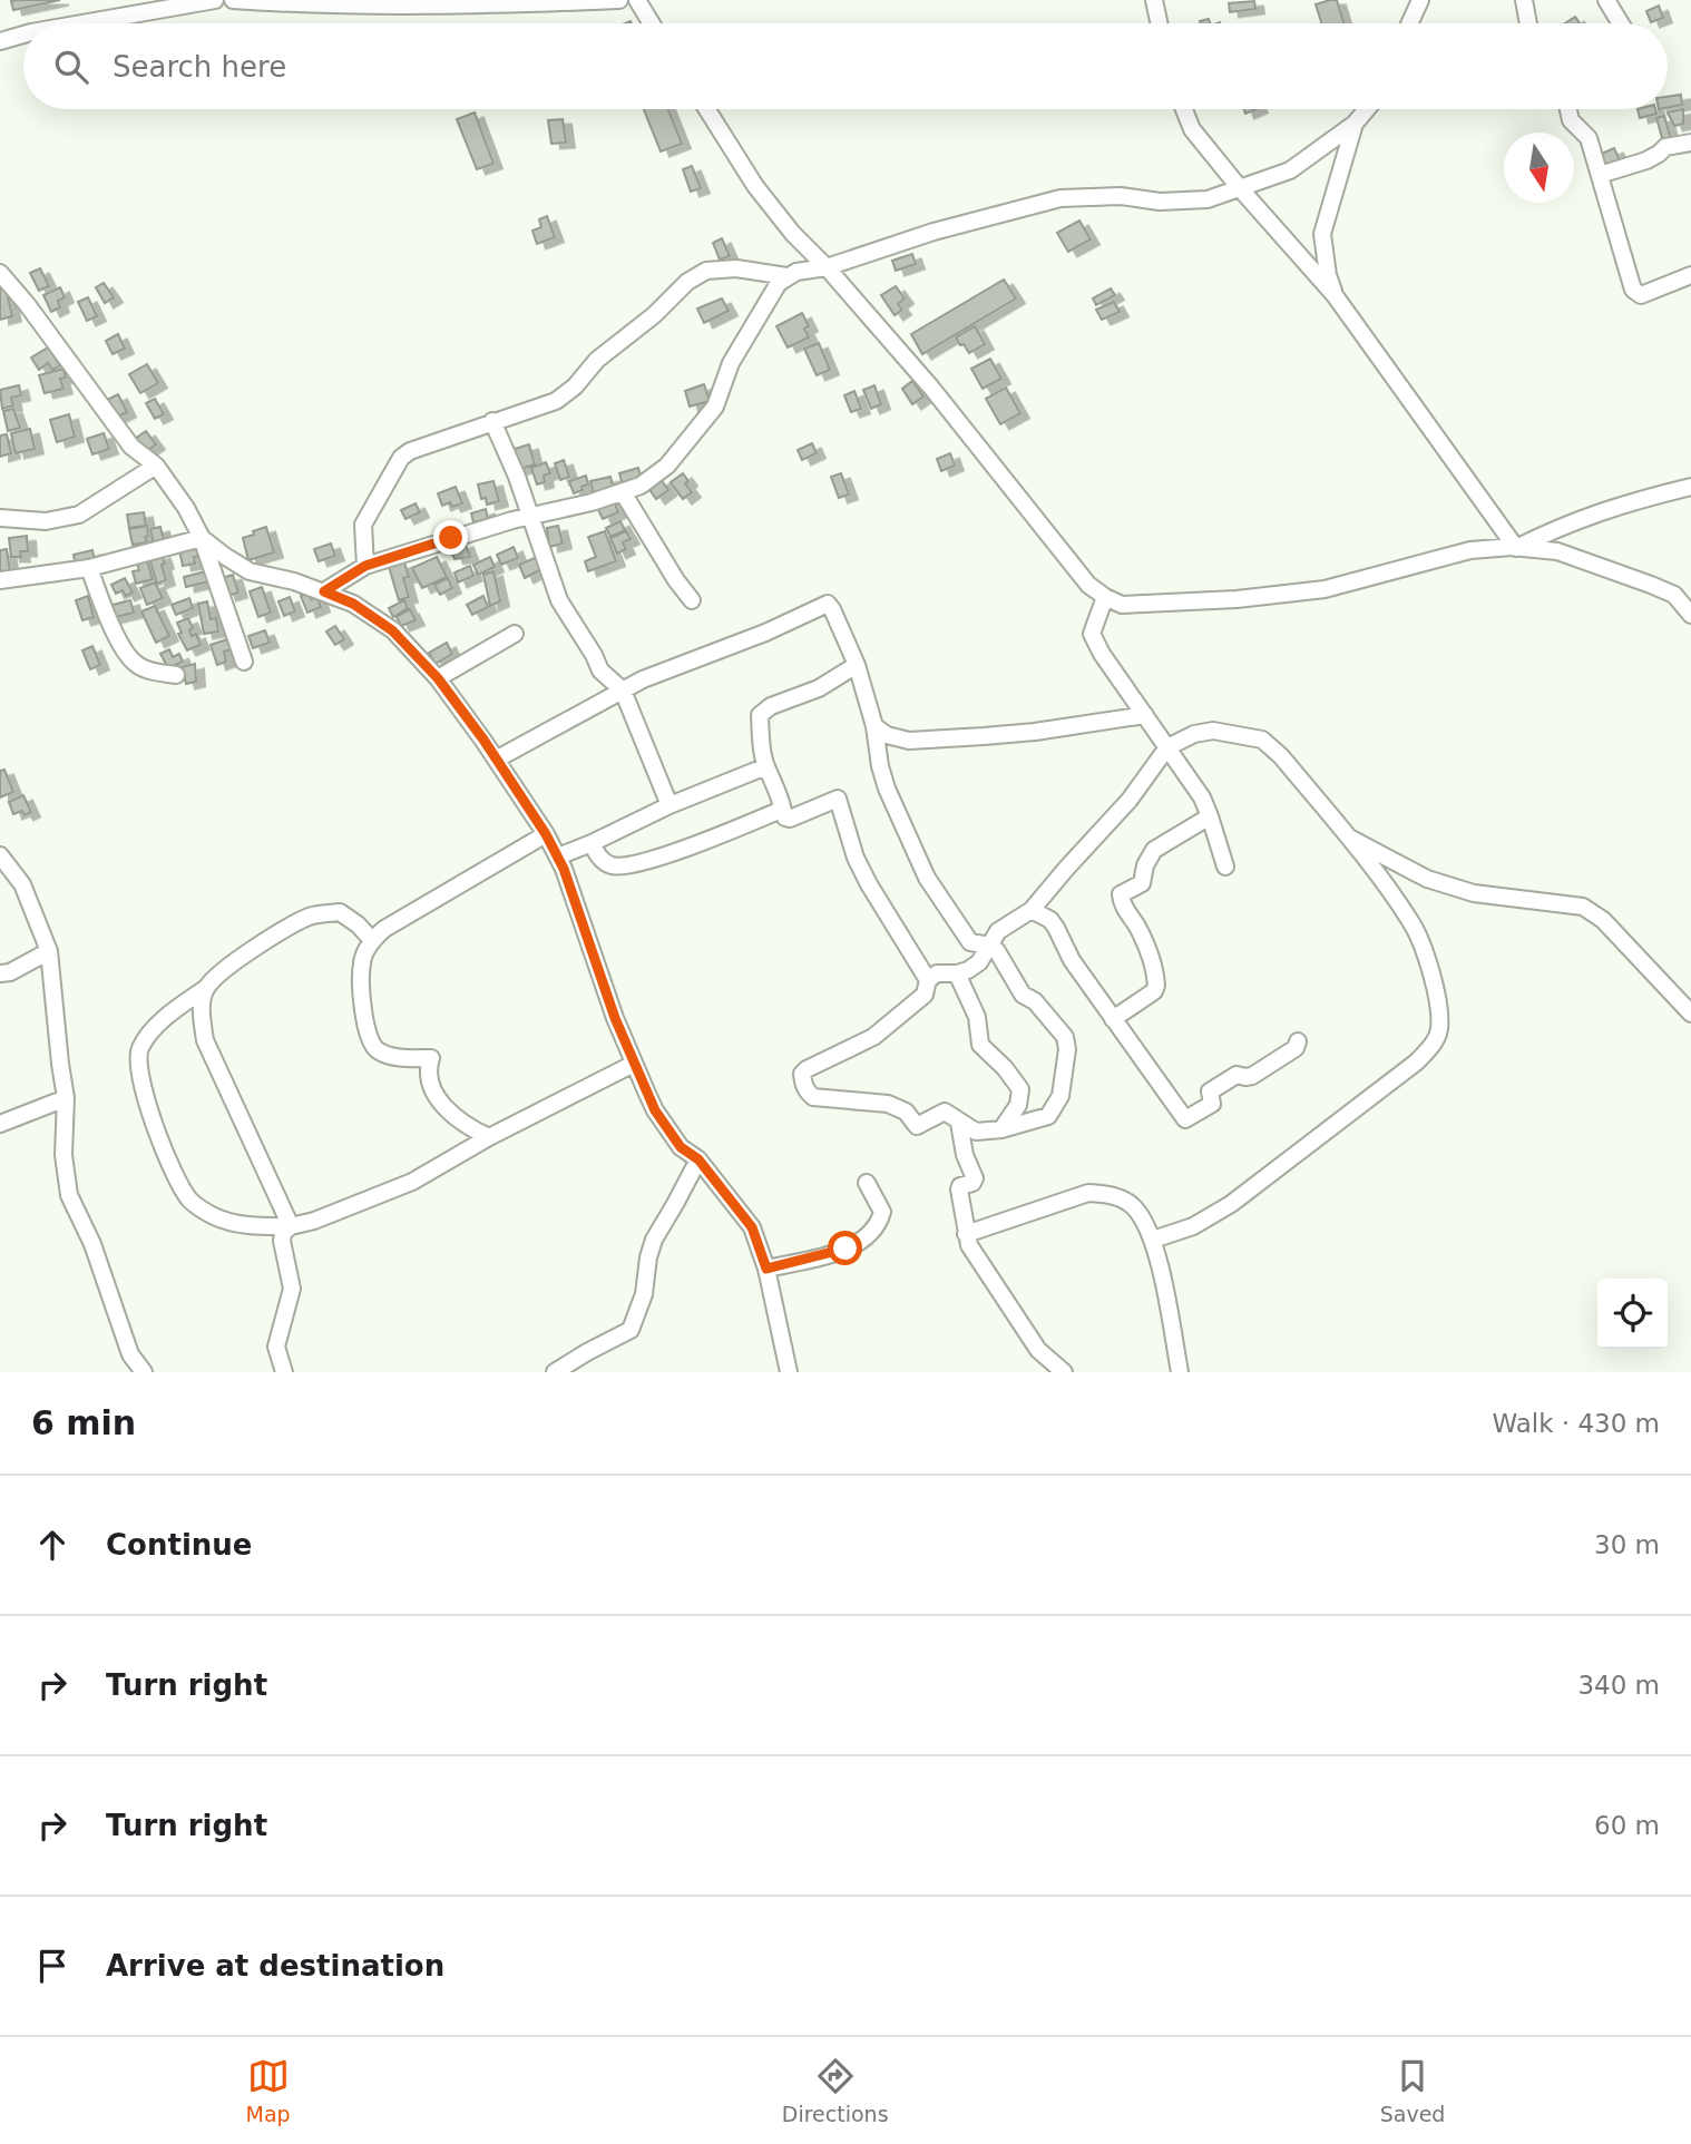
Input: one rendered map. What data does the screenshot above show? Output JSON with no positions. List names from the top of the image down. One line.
{"north":"bottom","page":{"search":"Search here","heading":["6 min","Walk · 430 m"],"list":[["Continue","30 m"],["Turn right","340 m"],["Turn right","60 m"],"Arrive at destination"],"nav":["Map","Directions","Saved"]}}
